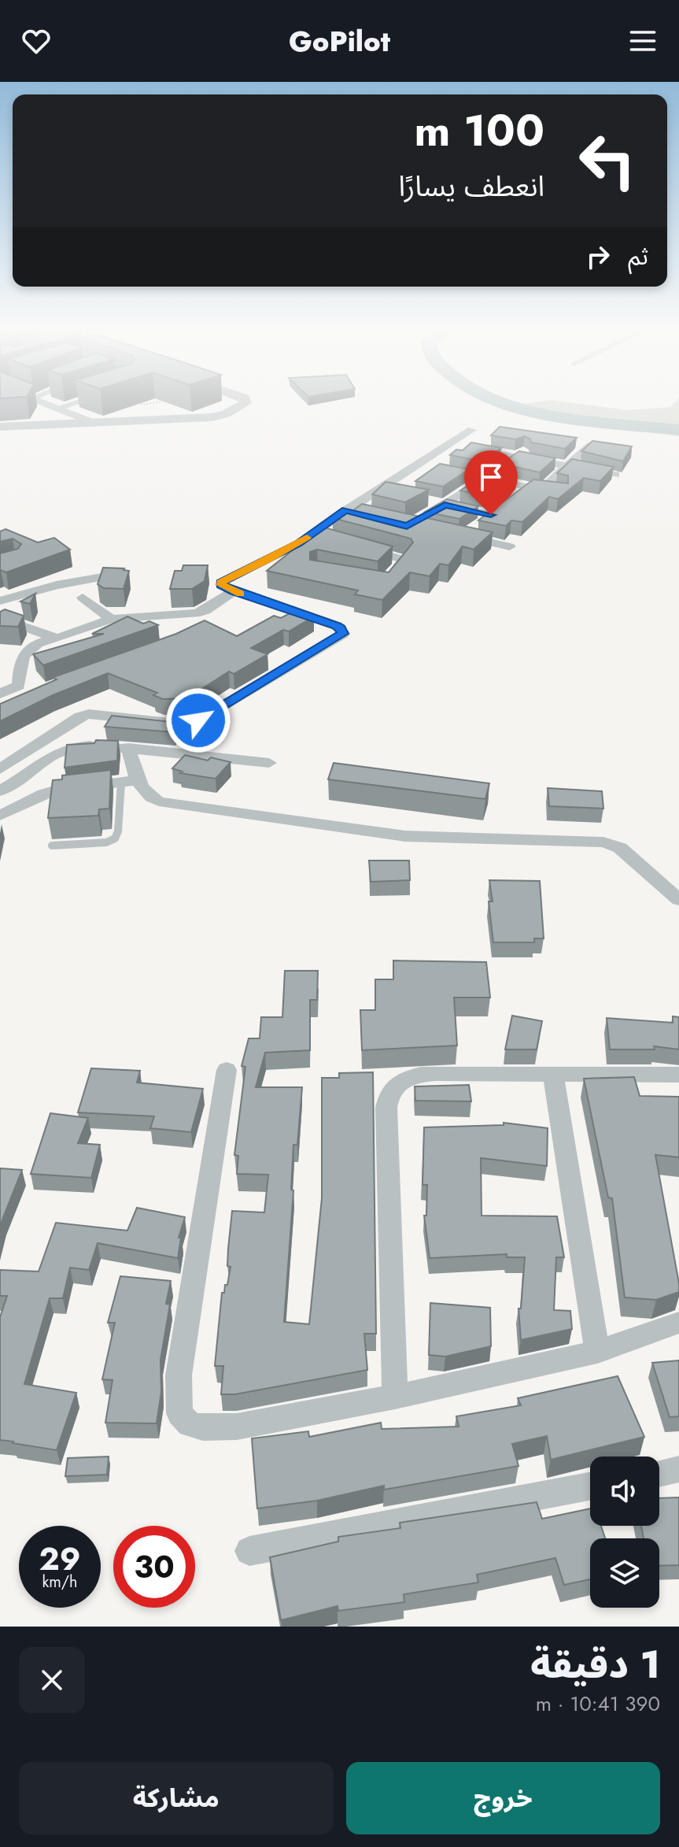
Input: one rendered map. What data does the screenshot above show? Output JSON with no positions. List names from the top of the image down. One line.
{"page":{"header":"GoPilot","turn":["100 m","انعطف يسارًا"],"then":"ثم","speed":"29 km/h","limit":"30","heading":["1 دقيقة","390 m · 10:41"],"buttons":["خروج","مشاركة"]}}
